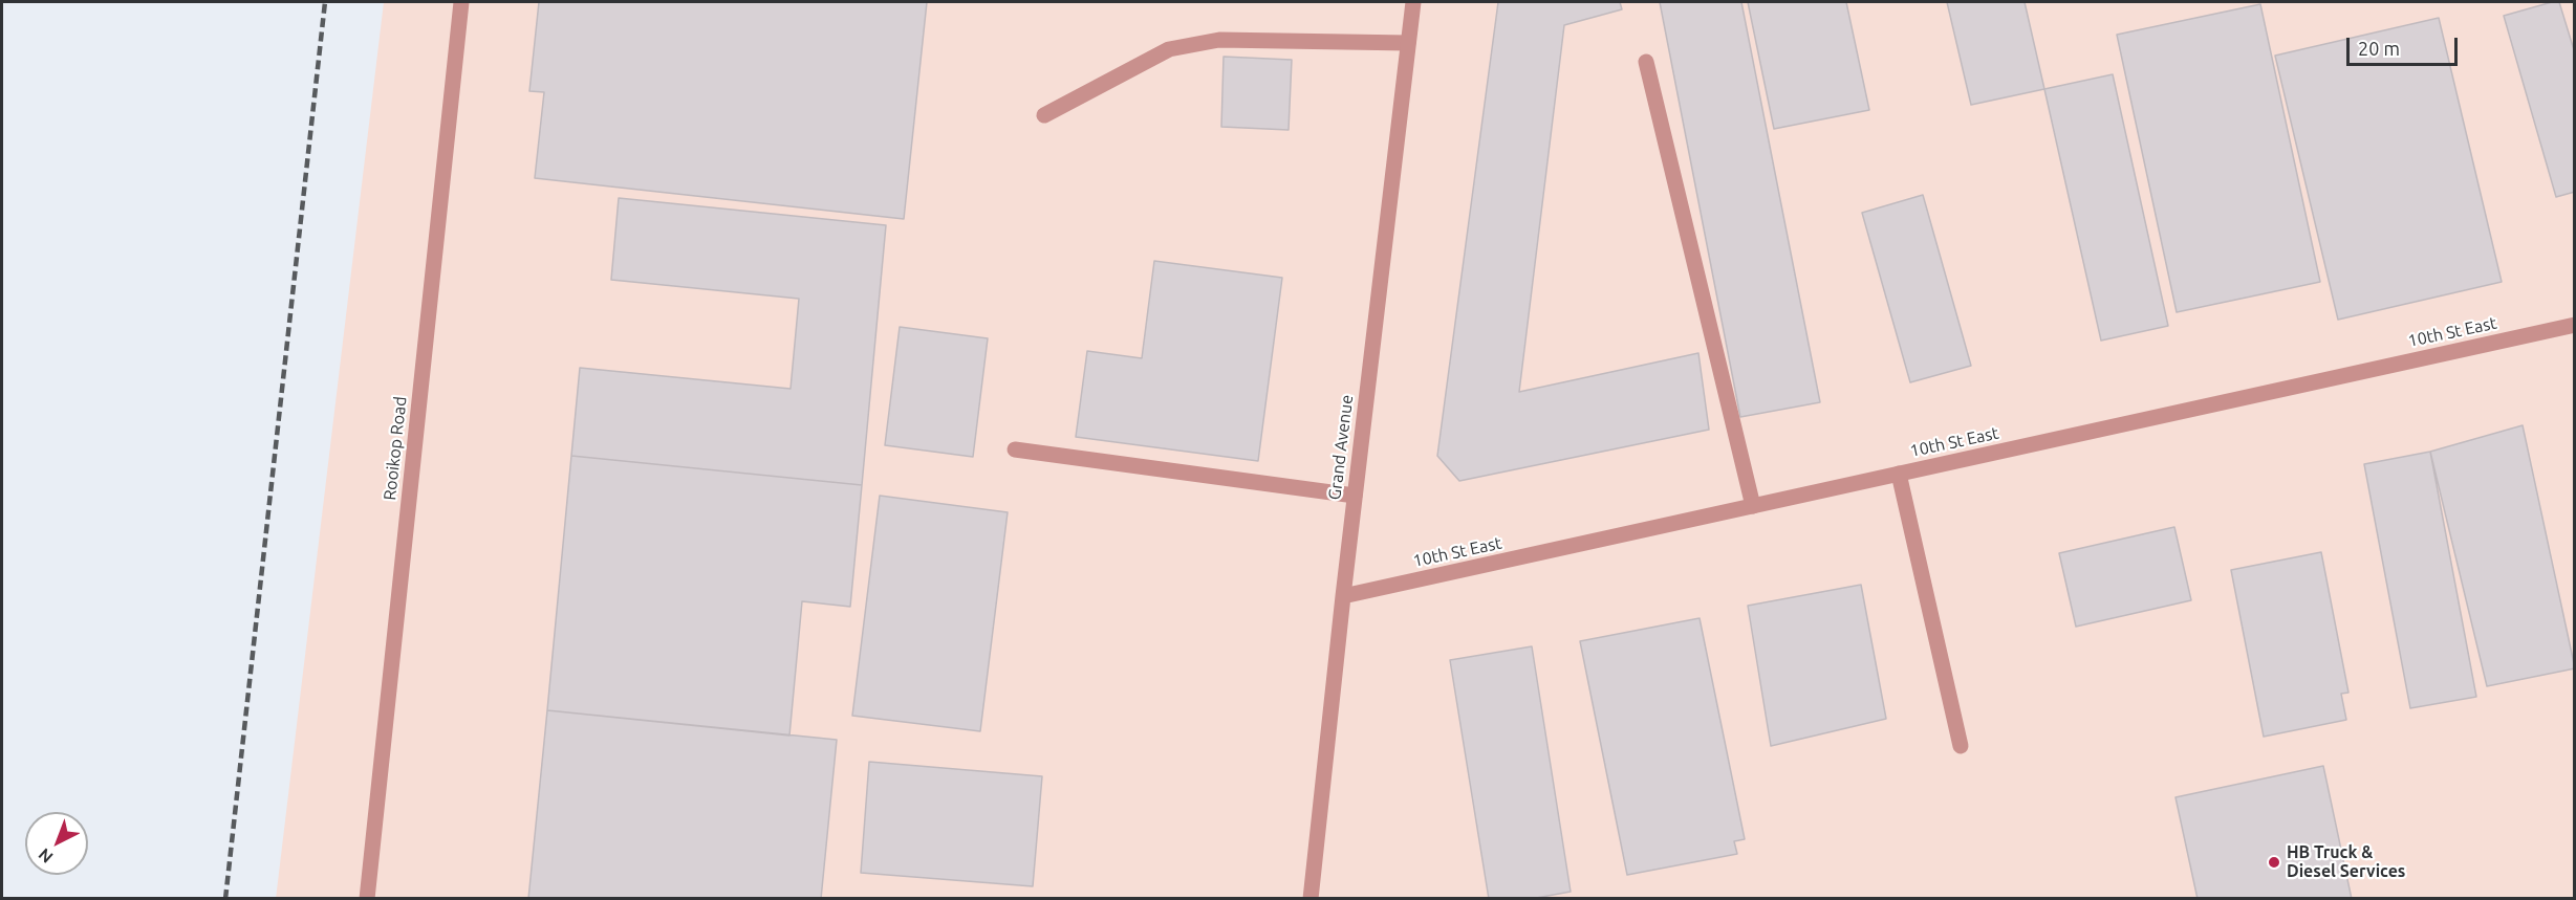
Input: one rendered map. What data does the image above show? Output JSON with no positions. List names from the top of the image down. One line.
{"streets":{"street":["10th St East","Grand Avenue","Rooikop Road"]},"crossings":[["10th St East","Grand Avenue"]],"places":["HB Truck & Diesel Services"],"scale_bar":"20 m","north":"bottom left"}
